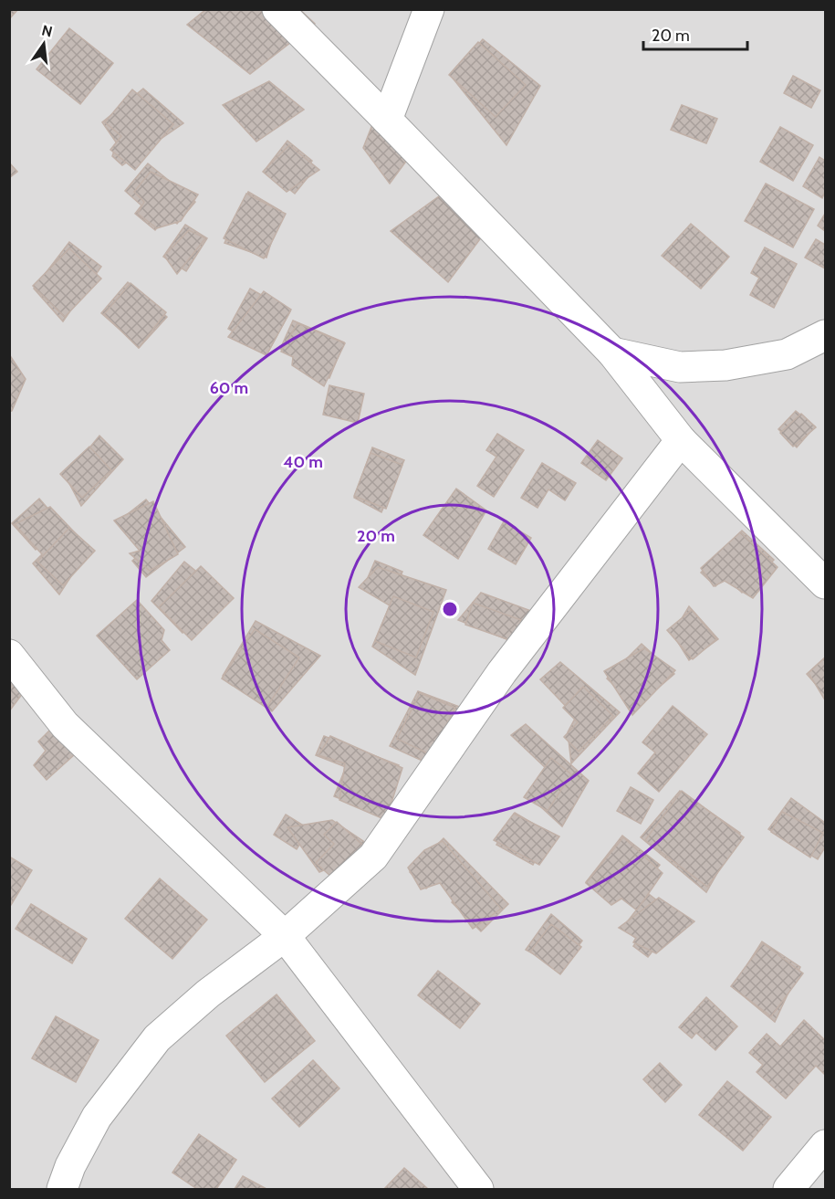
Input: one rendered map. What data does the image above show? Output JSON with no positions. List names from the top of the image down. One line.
{"scale_bar":"20 m","north":"top","rings":["60 m","40 m","20 m"]}
